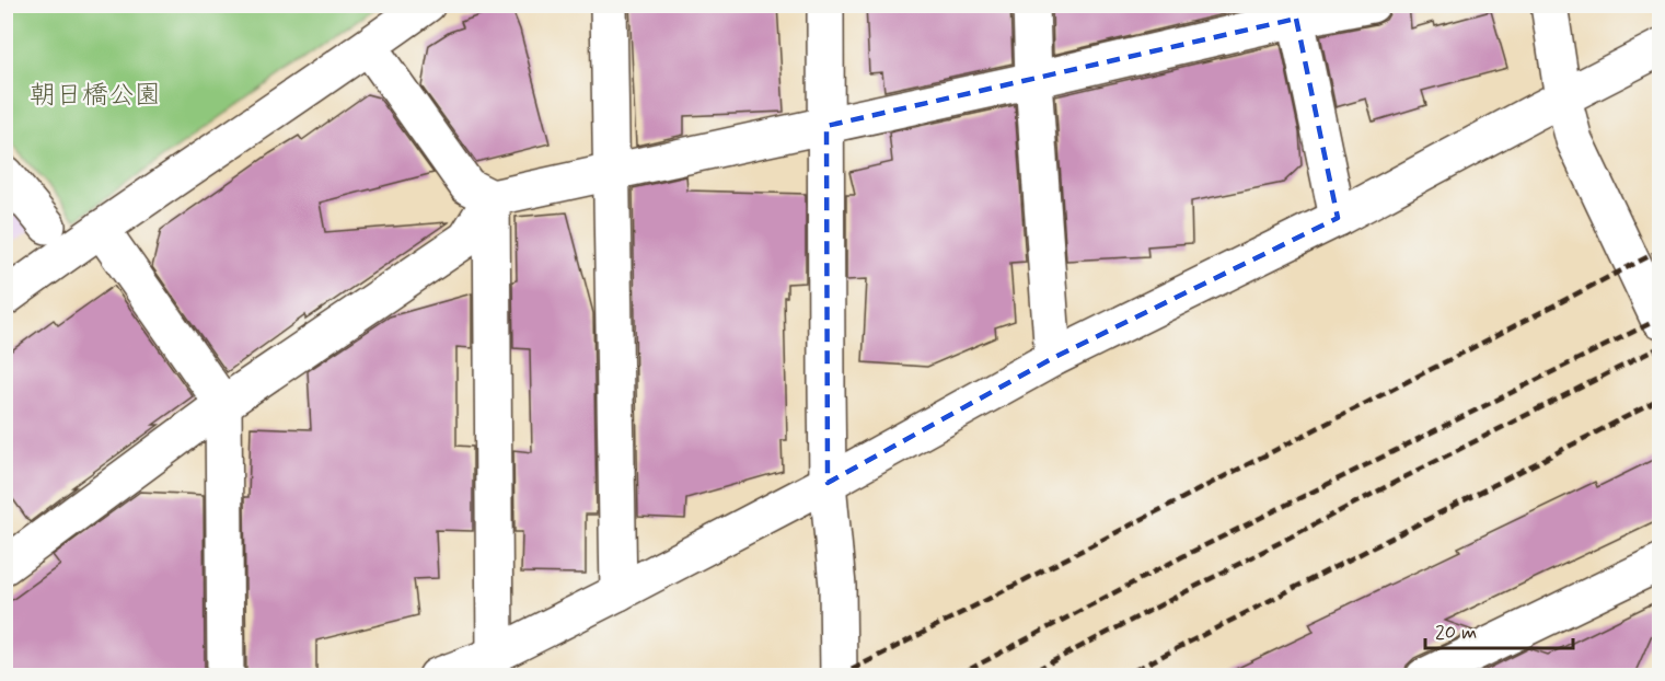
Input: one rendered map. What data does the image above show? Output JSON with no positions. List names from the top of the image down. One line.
{"parks":["朝日橋公園"],"scale_bar":"20 m"}
